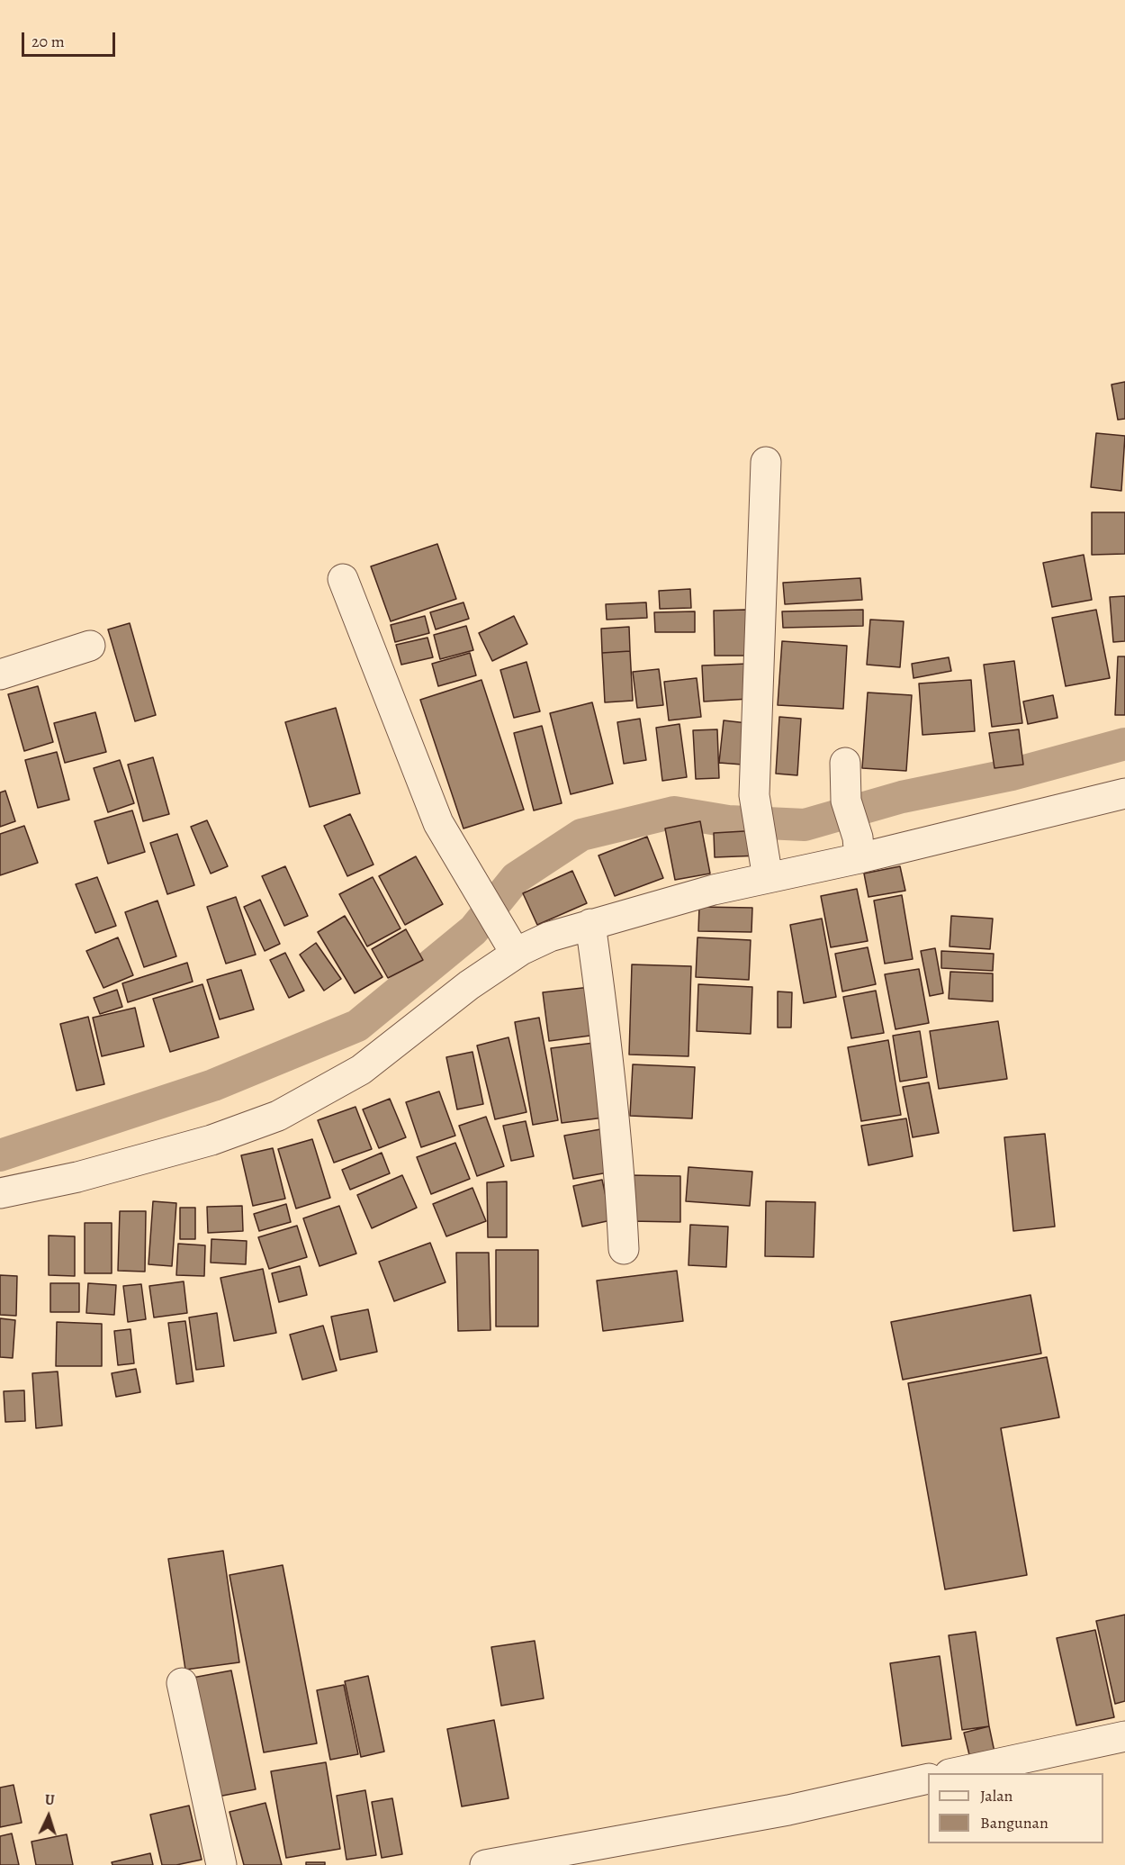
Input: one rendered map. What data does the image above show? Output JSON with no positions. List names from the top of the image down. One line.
{"legend":["Jalan","Bangunan"],"scale_bar":"20 m","north":"top"}
